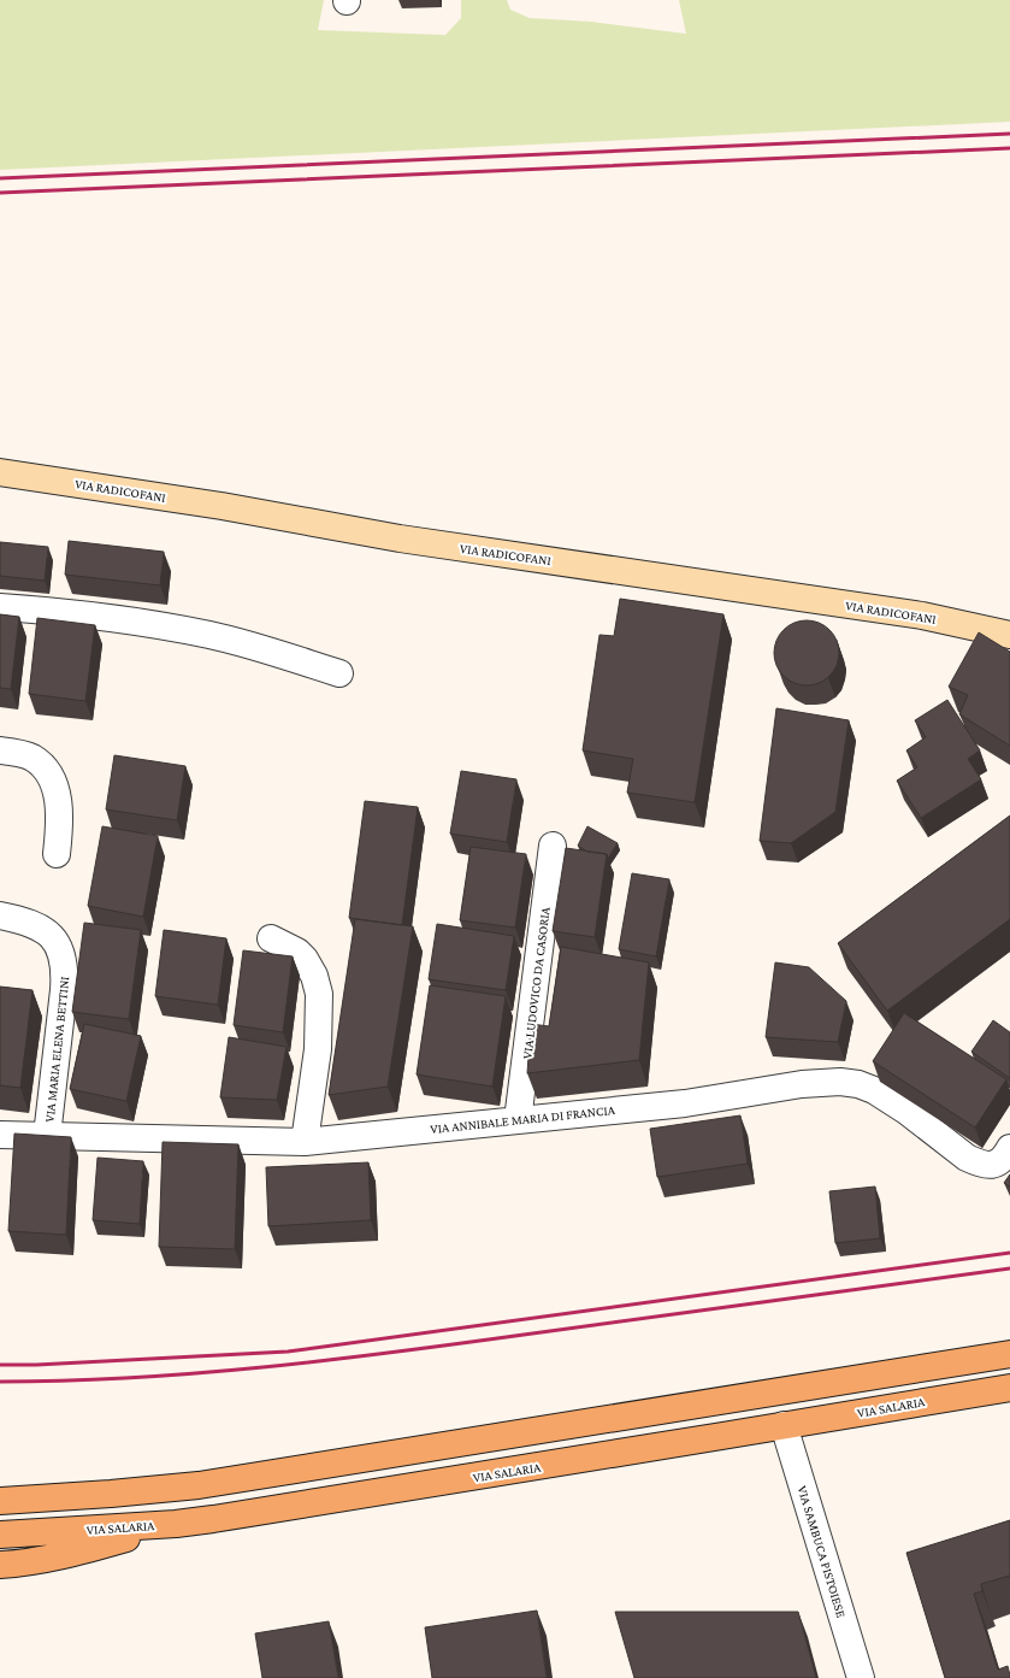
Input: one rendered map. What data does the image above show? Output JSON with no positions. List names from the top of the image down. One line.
{"streets":{"main road":["VIA SALARIA"],"street":["VIA RADICOFANI","VIA LUDOVICO DA CASORIA","VIA MARIA ELENA BETTINI","VIA ANNIBALE MARIA DI FRANCIA","VIA SAMBUCA PISTOIESE"]},"crossings":[["VIA LUDOVICO DA CASORIA","VIA ANNIBALE MARIA DI FRANCIA"],["VIA MARIA ELENA BETTINI","VIA ANNIBALE MARIA DI FRANCIA"],["VIA SALARIA","VIA SAMBUCA PISTOIESE"]]}
